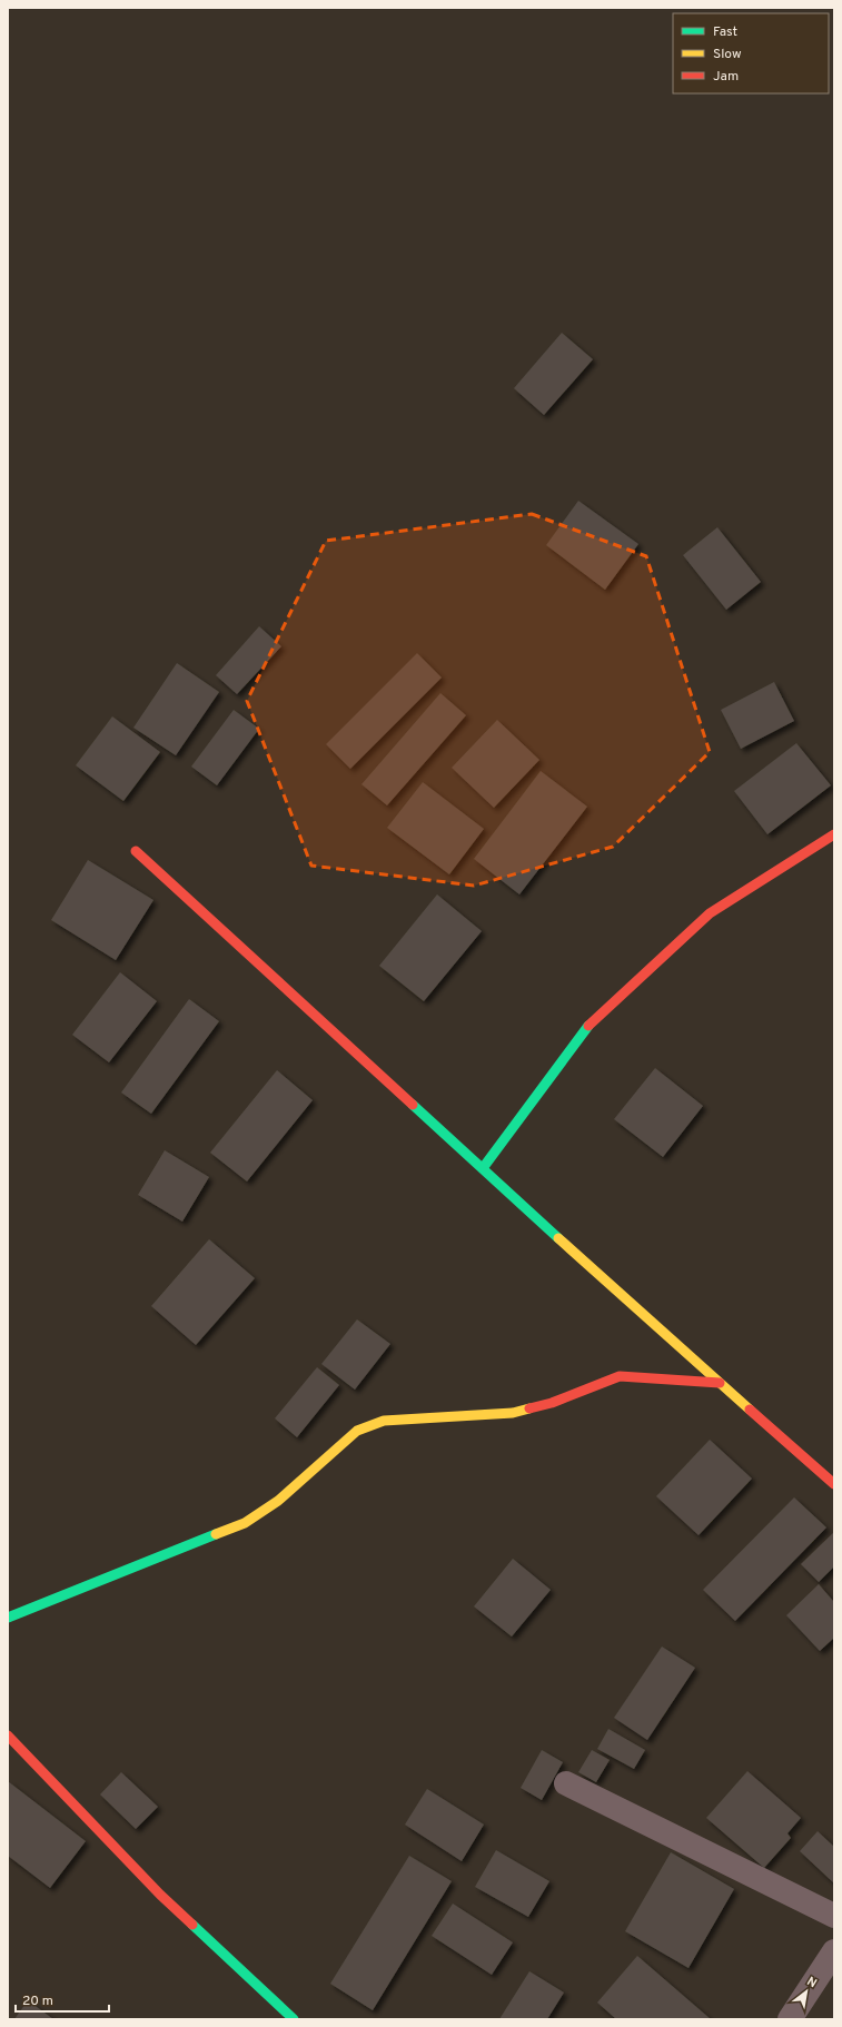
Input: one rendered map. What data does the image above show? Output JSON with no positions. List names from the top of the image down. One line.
{"legend":["Fast","Slow","Jam"],"scale_bar":"20 m","north":"top right"}
